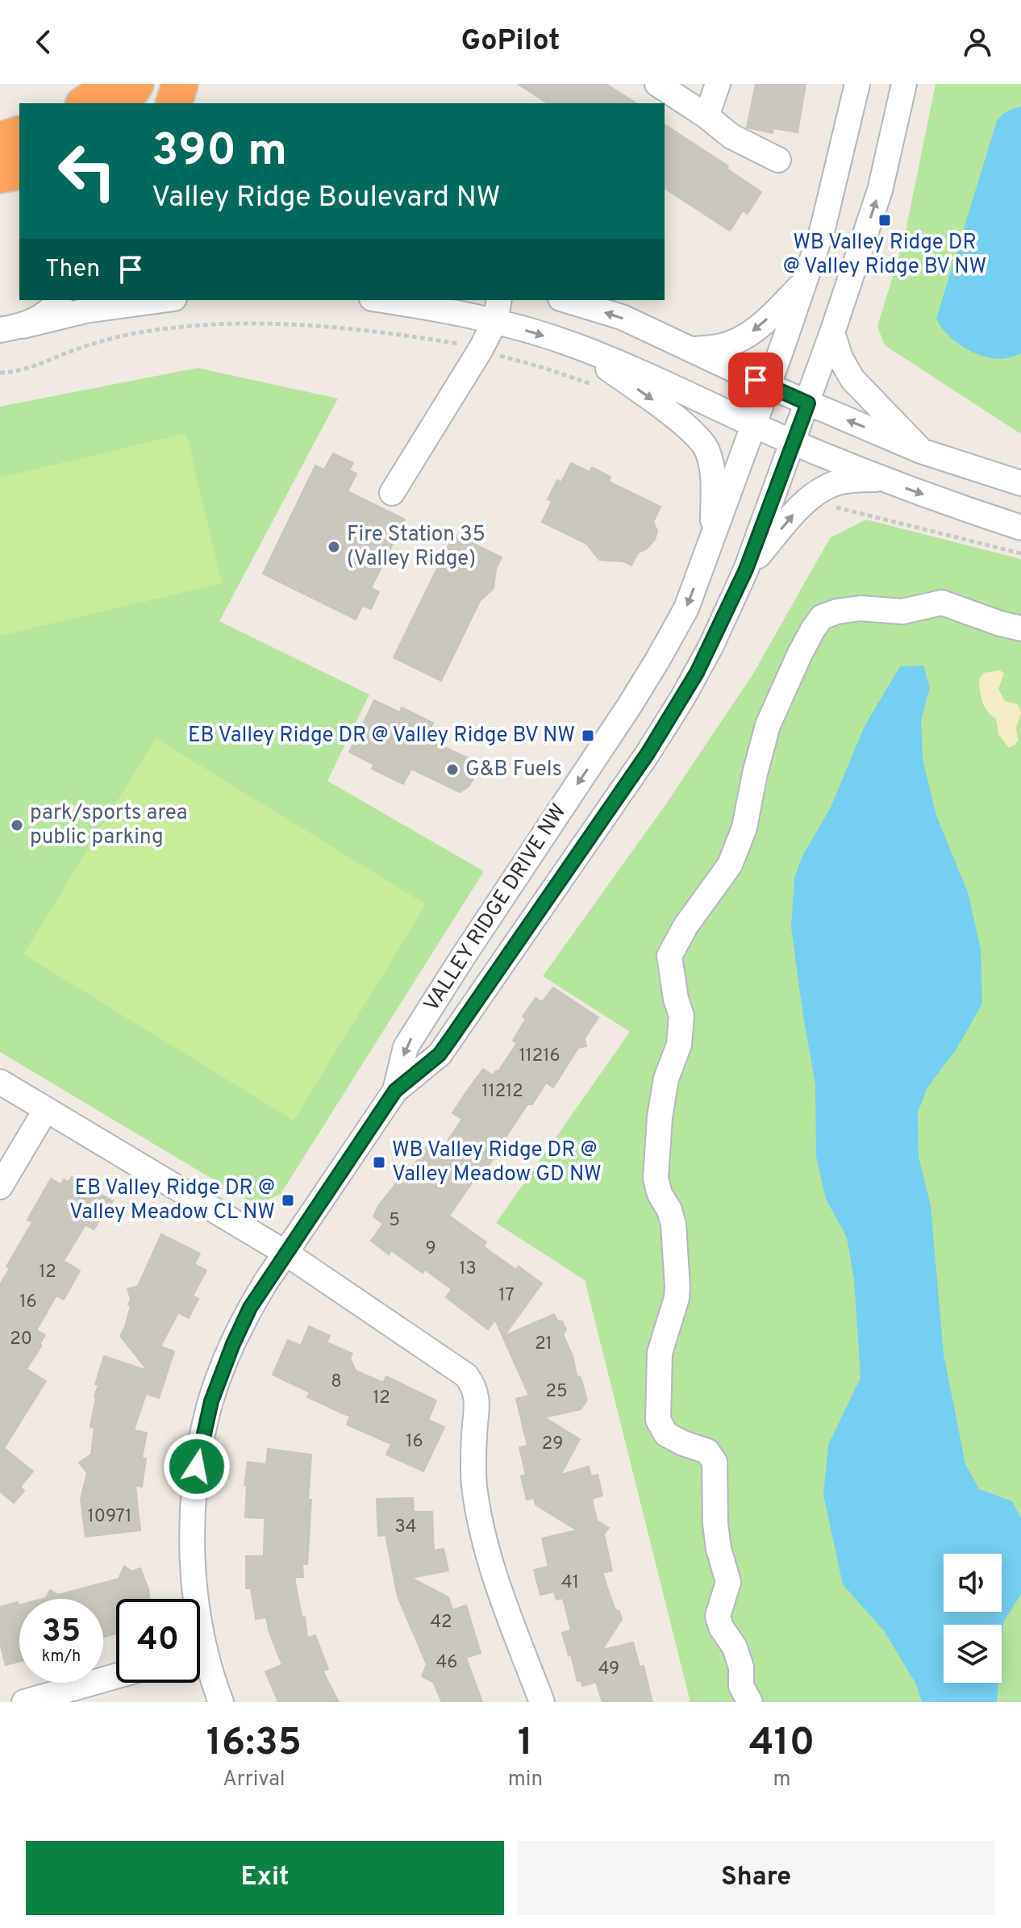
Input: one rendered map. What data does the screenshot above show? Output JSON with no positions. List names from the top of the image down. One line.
{"streets":{"street":["VALLEY RIDGE DRIVE NW"]},"places":{"transit":["WB Valley Ridge DR @ Valley Ridge BV NW","EB Valley Ridge DR @ Valley Ridge BV NW","WB Valley Ridge DR @ Valley Meadow GD NW","EB Valley Ridge DR @ Valley Meadow CL NW"],"other":["Fire Station 35 (Valley Ridge)","G&B Fuels","park/sports area public parking"]},"house_numbers":["11216","11212","5","9","13","12","17","16","20","21","8","25","12","16","29","10971","34","41","42","46","49"],"page":{"header":"GoPilot","turn":["390 m","Valley Ridge Boulevard NW"],"then":"Then","speed":"35 km/h","limit":"40","eta":["16:35","Arrival","1","min","410","m"],"buttons":["Exit","Share"]}}
